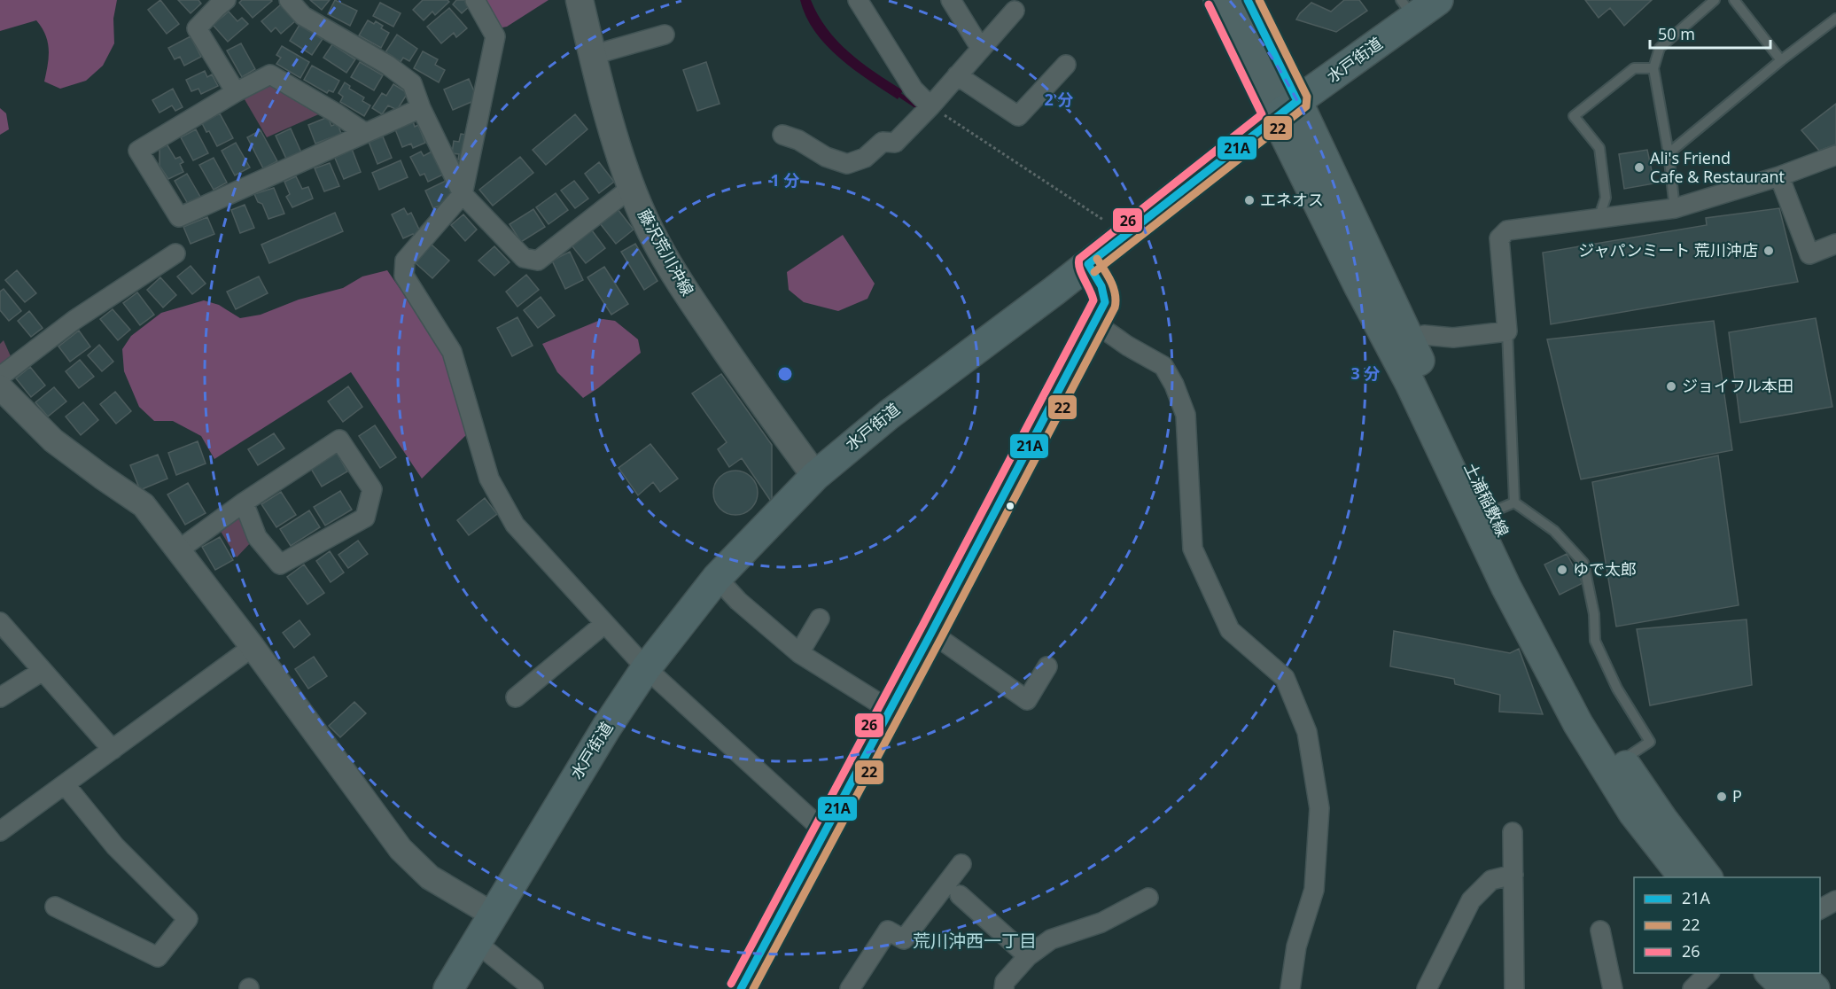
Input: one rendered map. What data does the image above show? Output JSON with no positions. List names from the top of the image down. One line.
{"streets":{"highway":["水戸街道"],"main road":["藤沢荒川沖線","土浦稲敷線"]},"crossings":[["水戸街道","藤沢荒川沖線"],["水戸街道","土浦稲敷線"]],"districts":["荒川沖西一丁目"],"places":["Ali's Friend Cafe & Restaurant","エネオス","ジャパンミート 荒川沖店","ジョイフル本田","ゆで太郎","P"],"lines":["transit line 21A","transit line 22","transit line 26"],"legend":["21A","22","26"],"scale_bar":"50 m","rings":["2 分","1 分","3 分"]}
